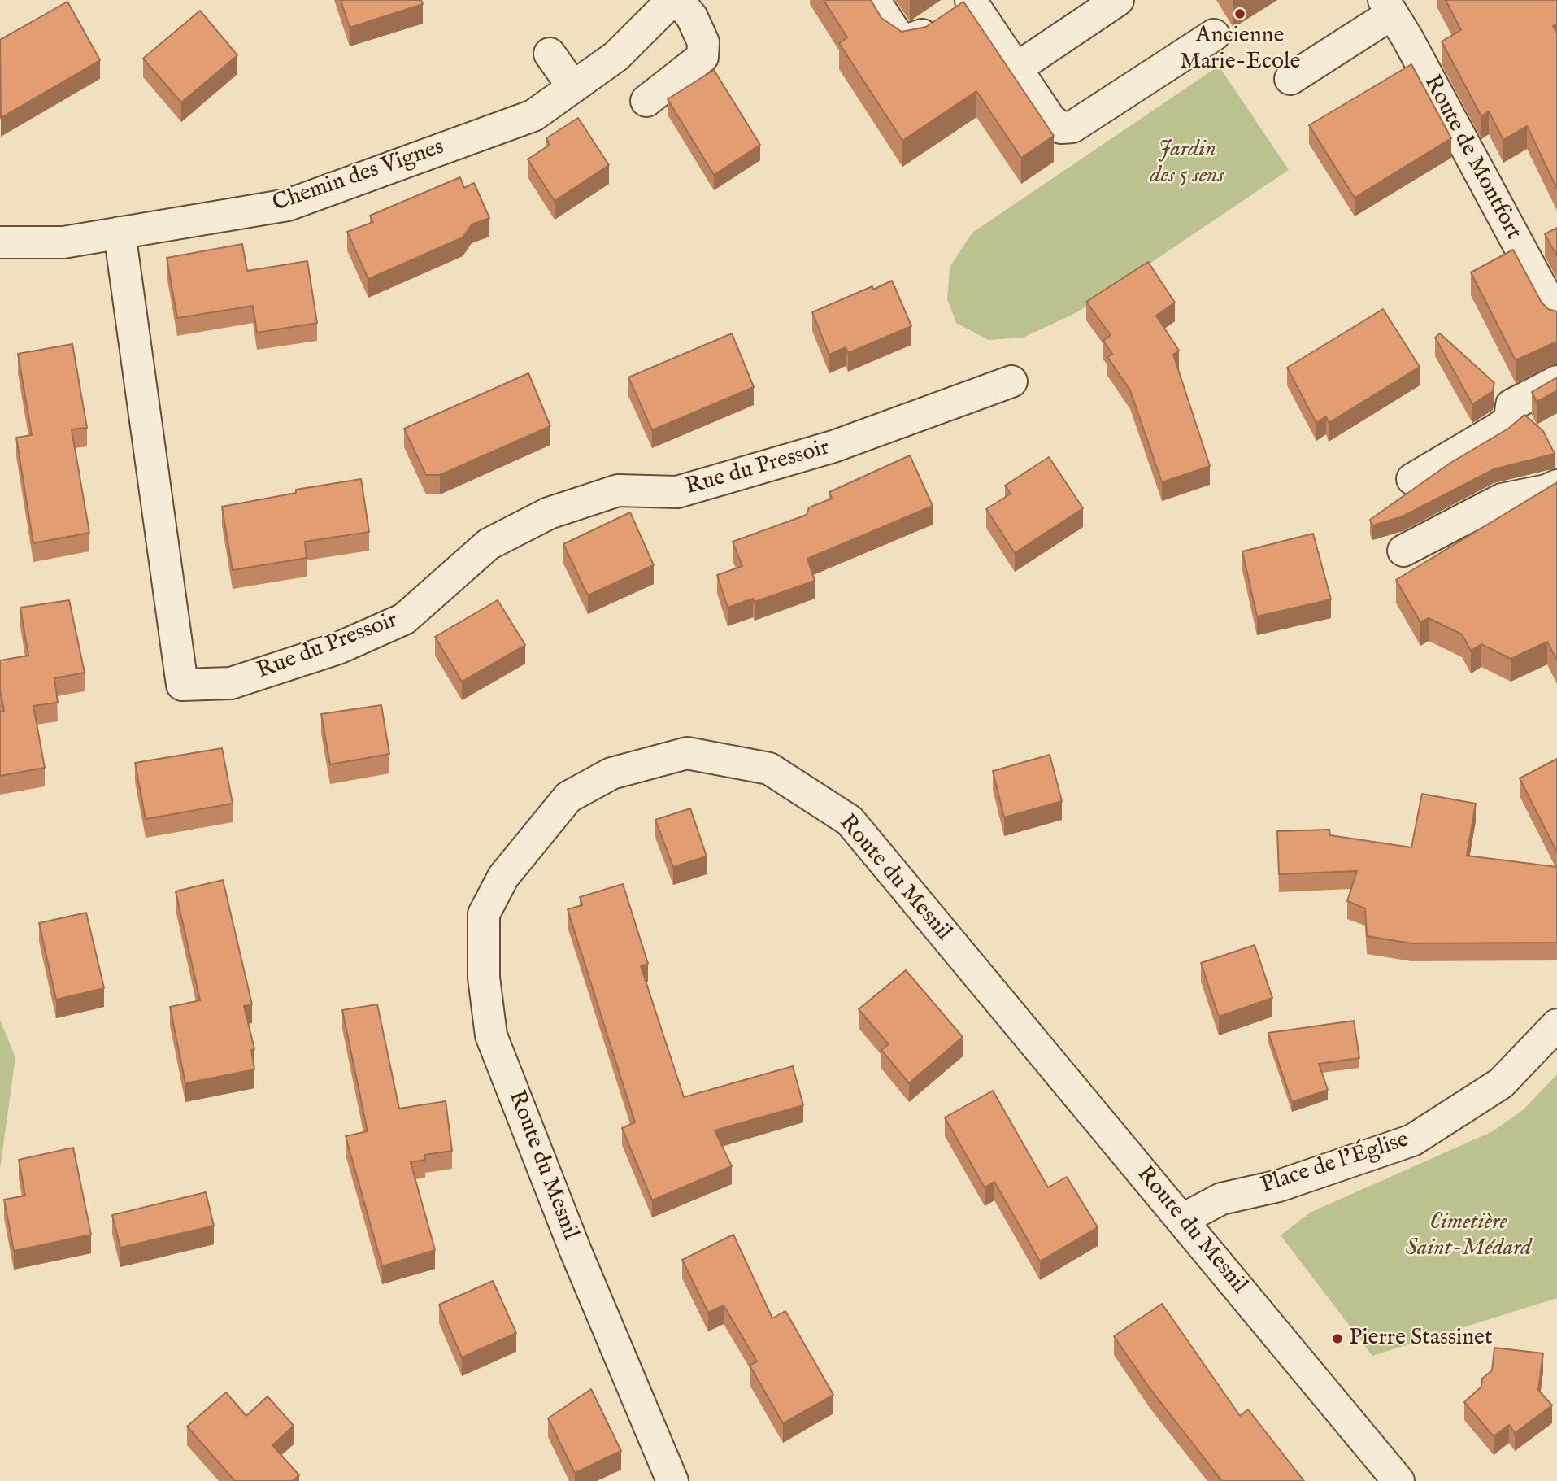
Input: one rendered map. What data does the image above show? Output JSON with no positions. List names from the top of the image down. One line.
{"streets":{"street":["Route de Montfort","Chemin des Vignes","Rue du Pressoir","Route du Mesnil","Place de l'Église"]},"crossings":[["Chemin des Vignes","Rue du Pressoir"],["Route du Mesnil","Place de l'Église"]],"parks":["Jardin des 5 sens","Cimetière Saint-Médard"],"places":["Ancienne Marie-Ecole","Pierre Stassinet"]}
